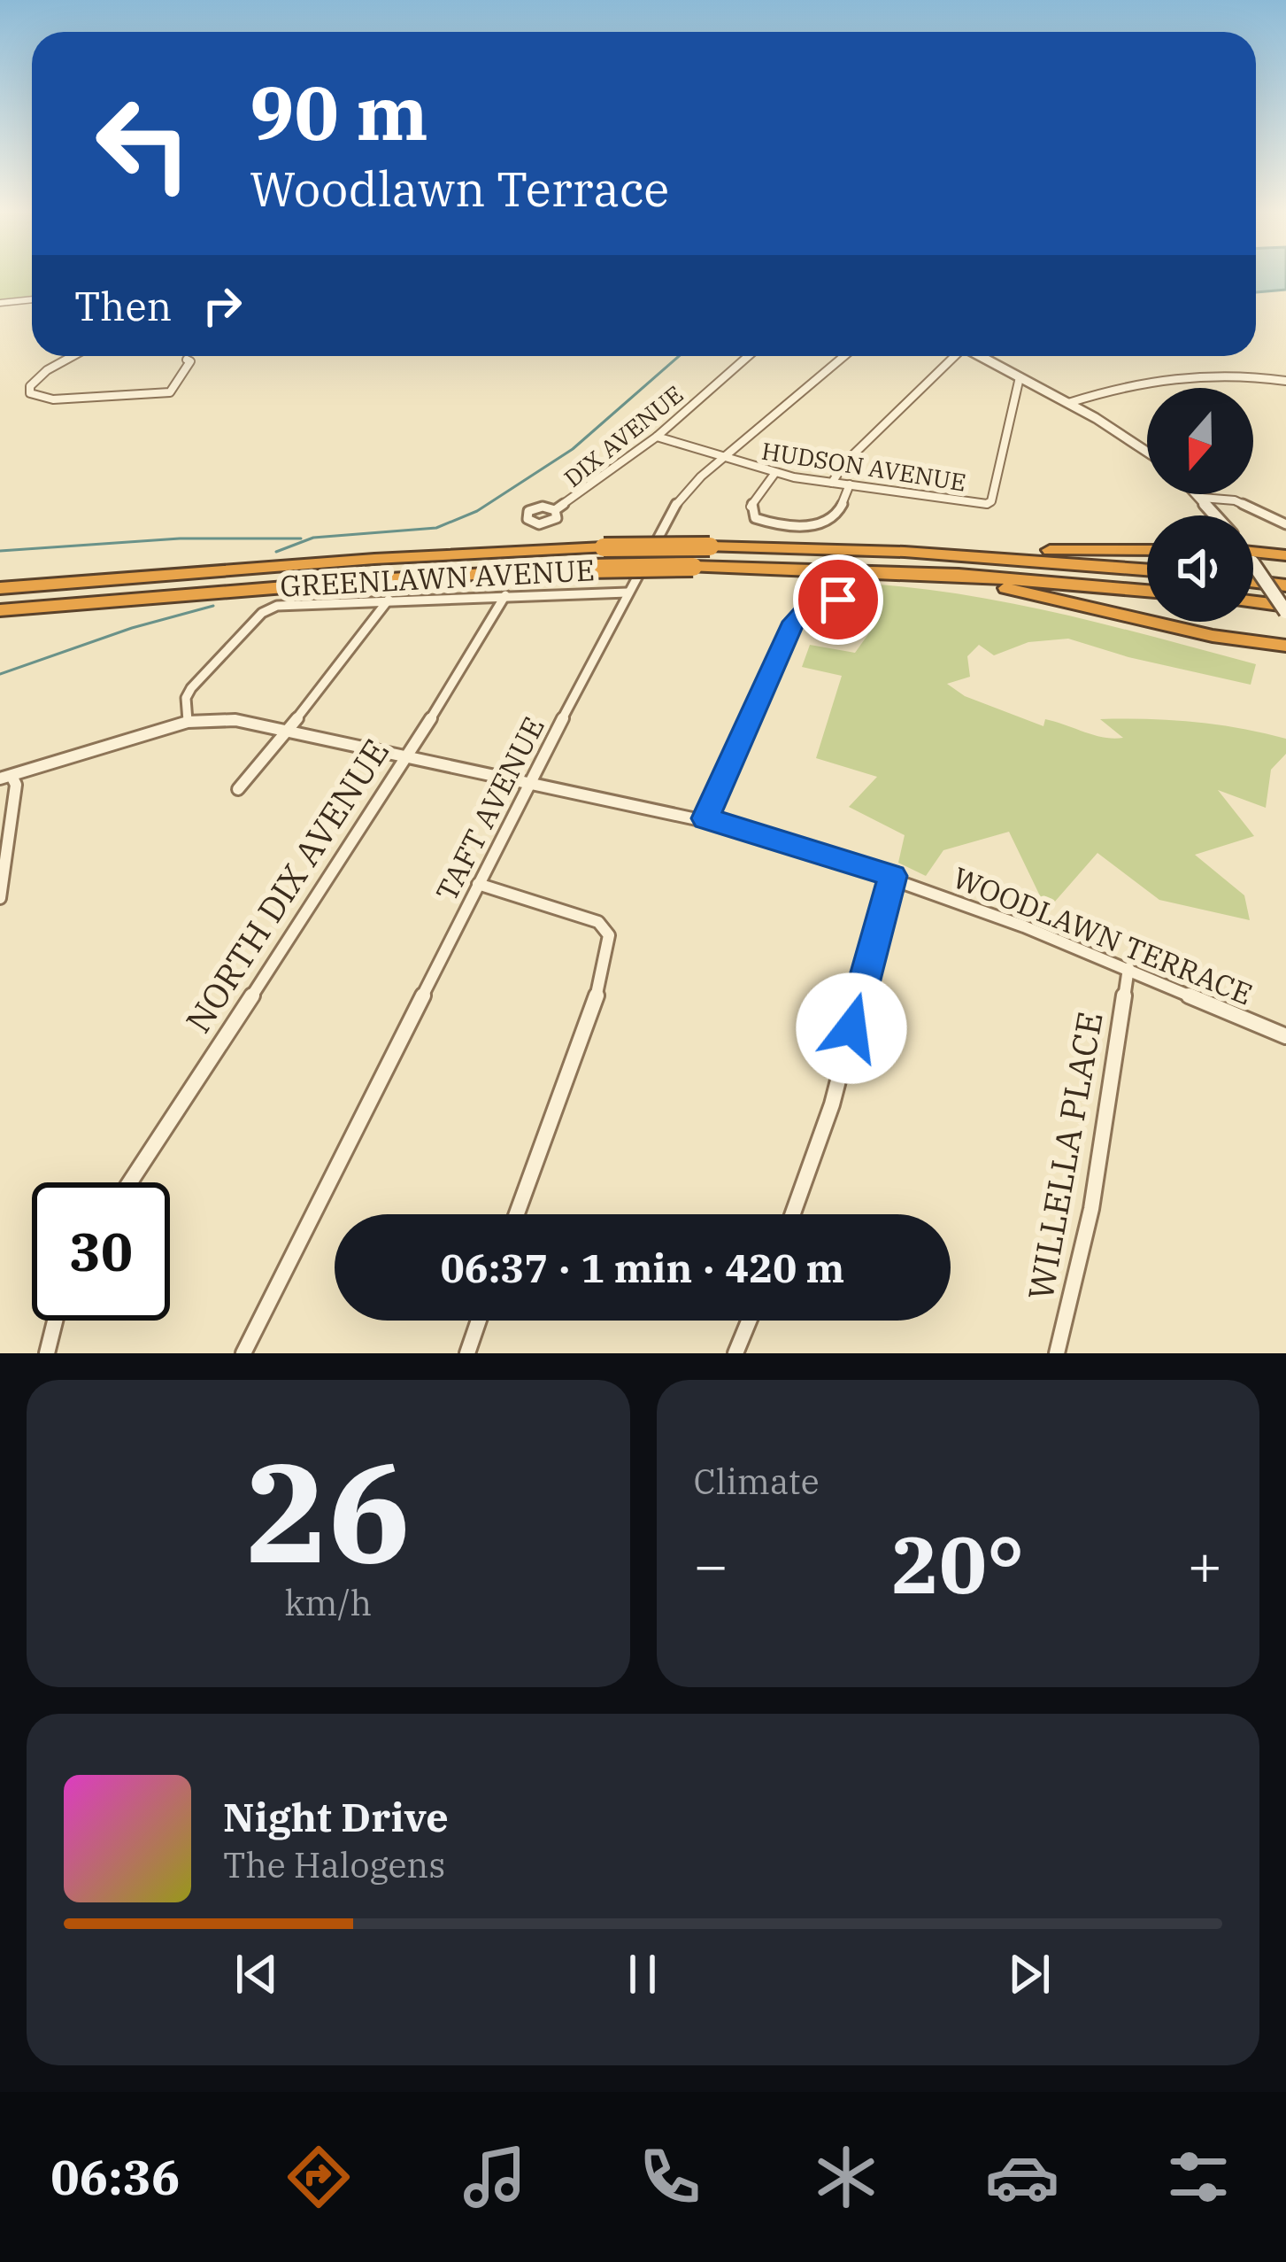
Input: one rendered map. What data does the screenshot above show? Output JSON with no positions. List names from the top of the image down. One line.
{"streets":{"street":["DIX AVENUE","HUDSON AVENUE","GREENLAWN AVENUE","TAFT AVENUE","NORTH DIX AVENUE","WOODLAWN TERRACE","WILLELLA PLACE"]},"crossings":[["DIX AVENUE","HUDSON AVENUE"],["HUDSON AVENUE","TAFT AVENUE"],["GREENLAWN AVENUE","TAFT AVENUE"],["GREENLAWN AVENUE","NORTH DIX AVENUE"],["GREENLAWN AVENUE","WOODLAWN TERRACE"],["TAFT AVENUE","WOODLAWN TERRACE"],["NORTH DIX AVENUE","WOODLAWN TERRACE"],["WOODLAWN TERRACE","WILLELLA PLACE"]],"north":"bottom","page":{"turn":["90 m","Woodlawn Terrace"],"then":"Then","limit":"30","trip":"06:37 · 1 min · 420 m","tile":[["26","km/h"],"Climate"],"heat":["−","20°","+"],"song":["Night Drive","The Halogens"],"tabs":"06:36"}}
